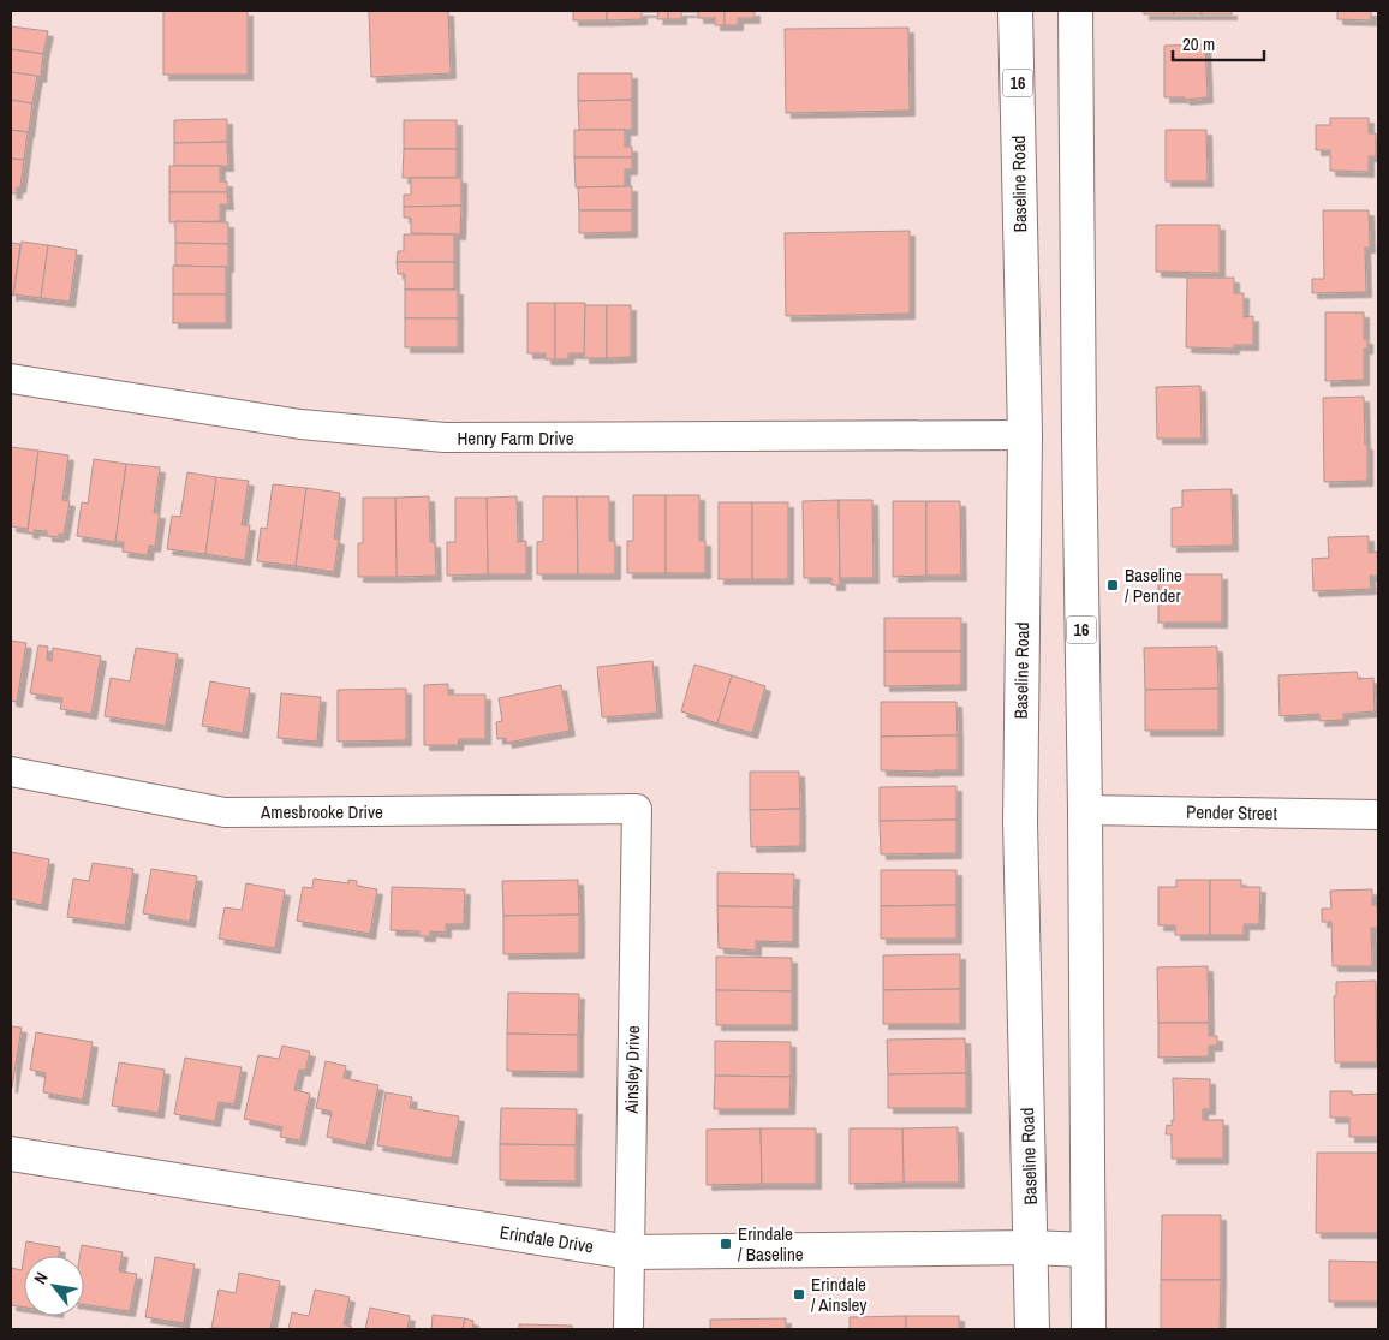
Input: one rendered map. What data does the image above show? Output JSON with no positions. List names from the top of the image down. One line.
{"streets":{"main road":["16","Baseline Road","Erindale Drive"],"street":["Henry Farm Drive","Amesbrooke Drive","Pender Street","Ainsley Drive"]},"crossings":[["16","Pender Street"],["16","Erindale Drive"],["Baseline Road","Henry Farm Drive"],["Baseline Road","Erindale Drive"],["Amesbrooke Drive","Ainsley Drive"],["Ainsley Drive","Erindale Drive"]],"places":{"transit":["Baseline / Pender","Erindale / Baseline","Erindale / Ainsley"]},"scale_bar":"20 m","north":"top left"}
